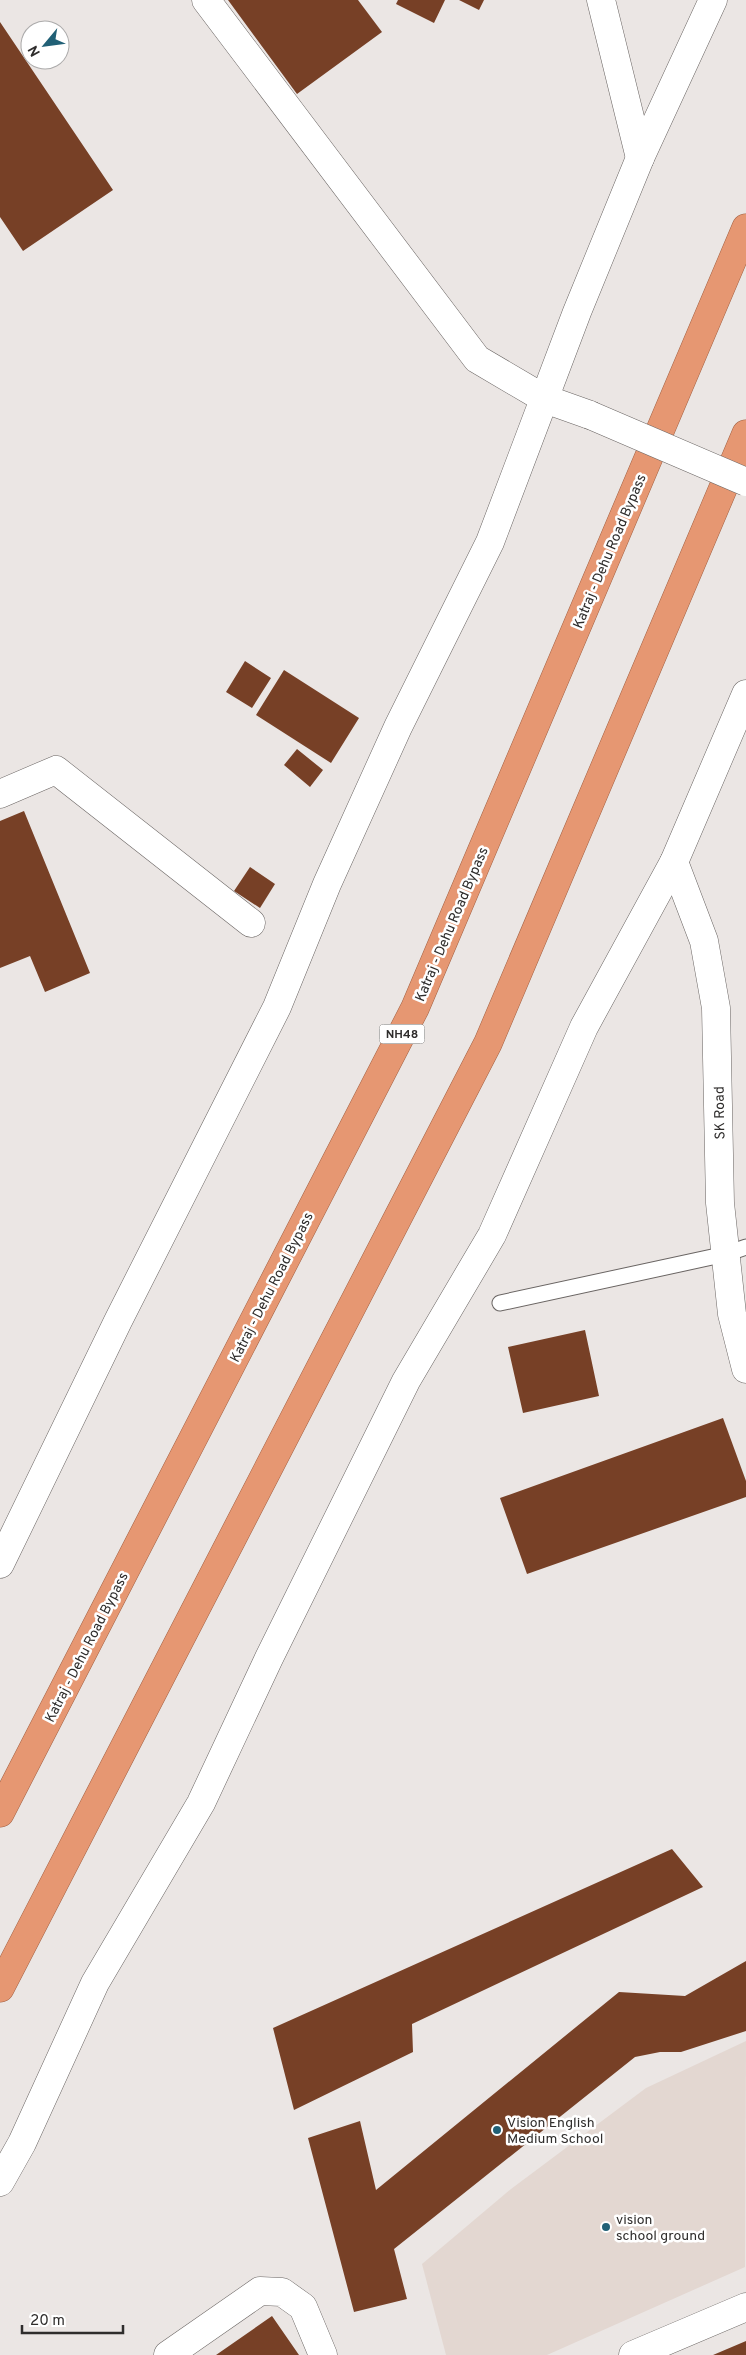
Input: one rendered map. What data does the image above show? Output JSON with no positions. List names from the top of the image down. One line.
{"streets":{"highway":["Katraj - Dehu Road Bypass","NH48"],"street":["SK Road"]},"places":["Vision English Medium School","vision school ground"],"scale_bar":"20 m","north":"bottom left"}
